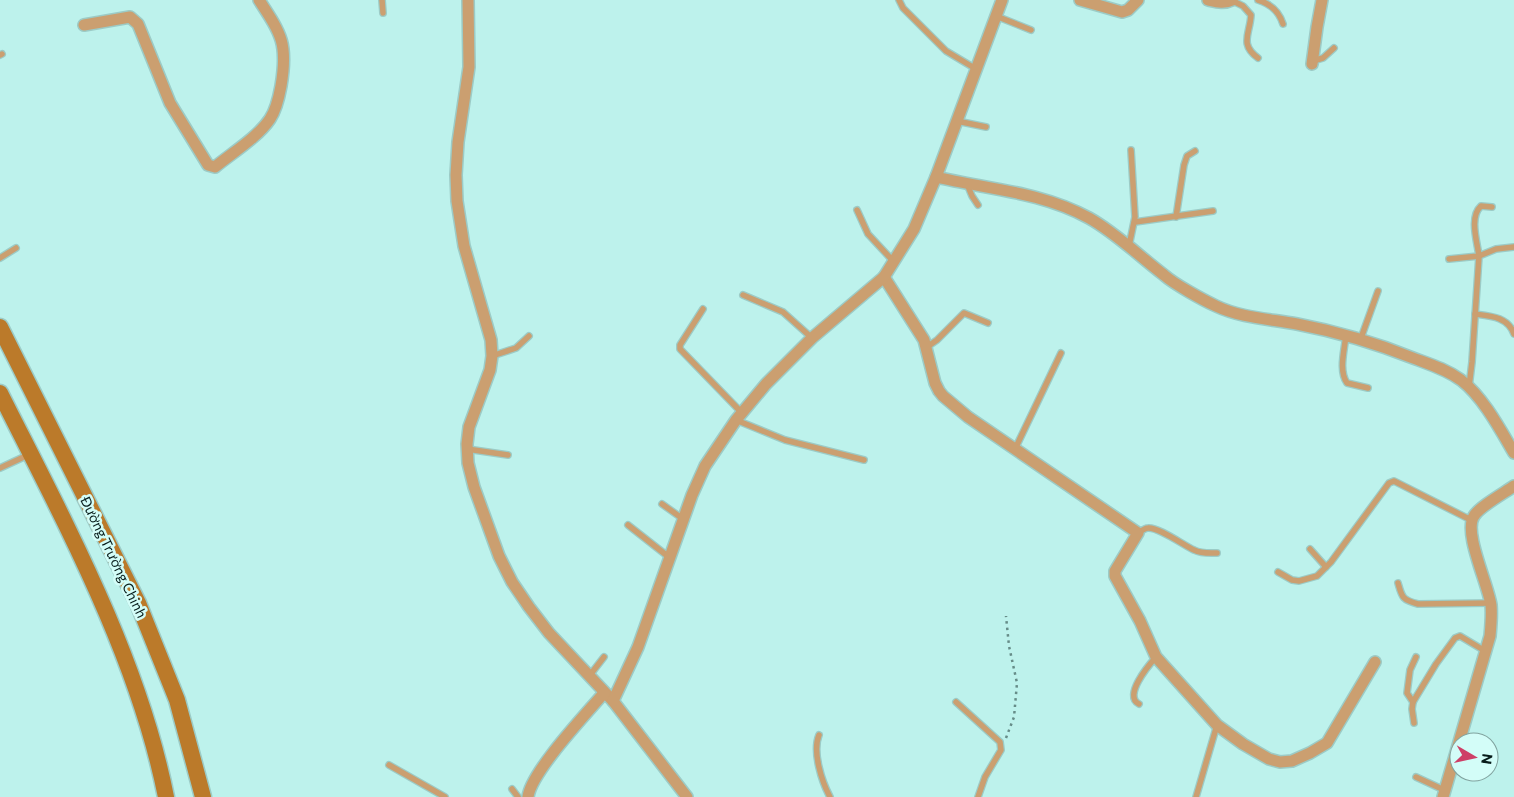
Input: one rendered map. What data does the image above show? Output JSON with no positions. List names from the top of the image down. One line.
{"streets":{"main road":["Đường Trường Chinh"]},"north":"right"}
